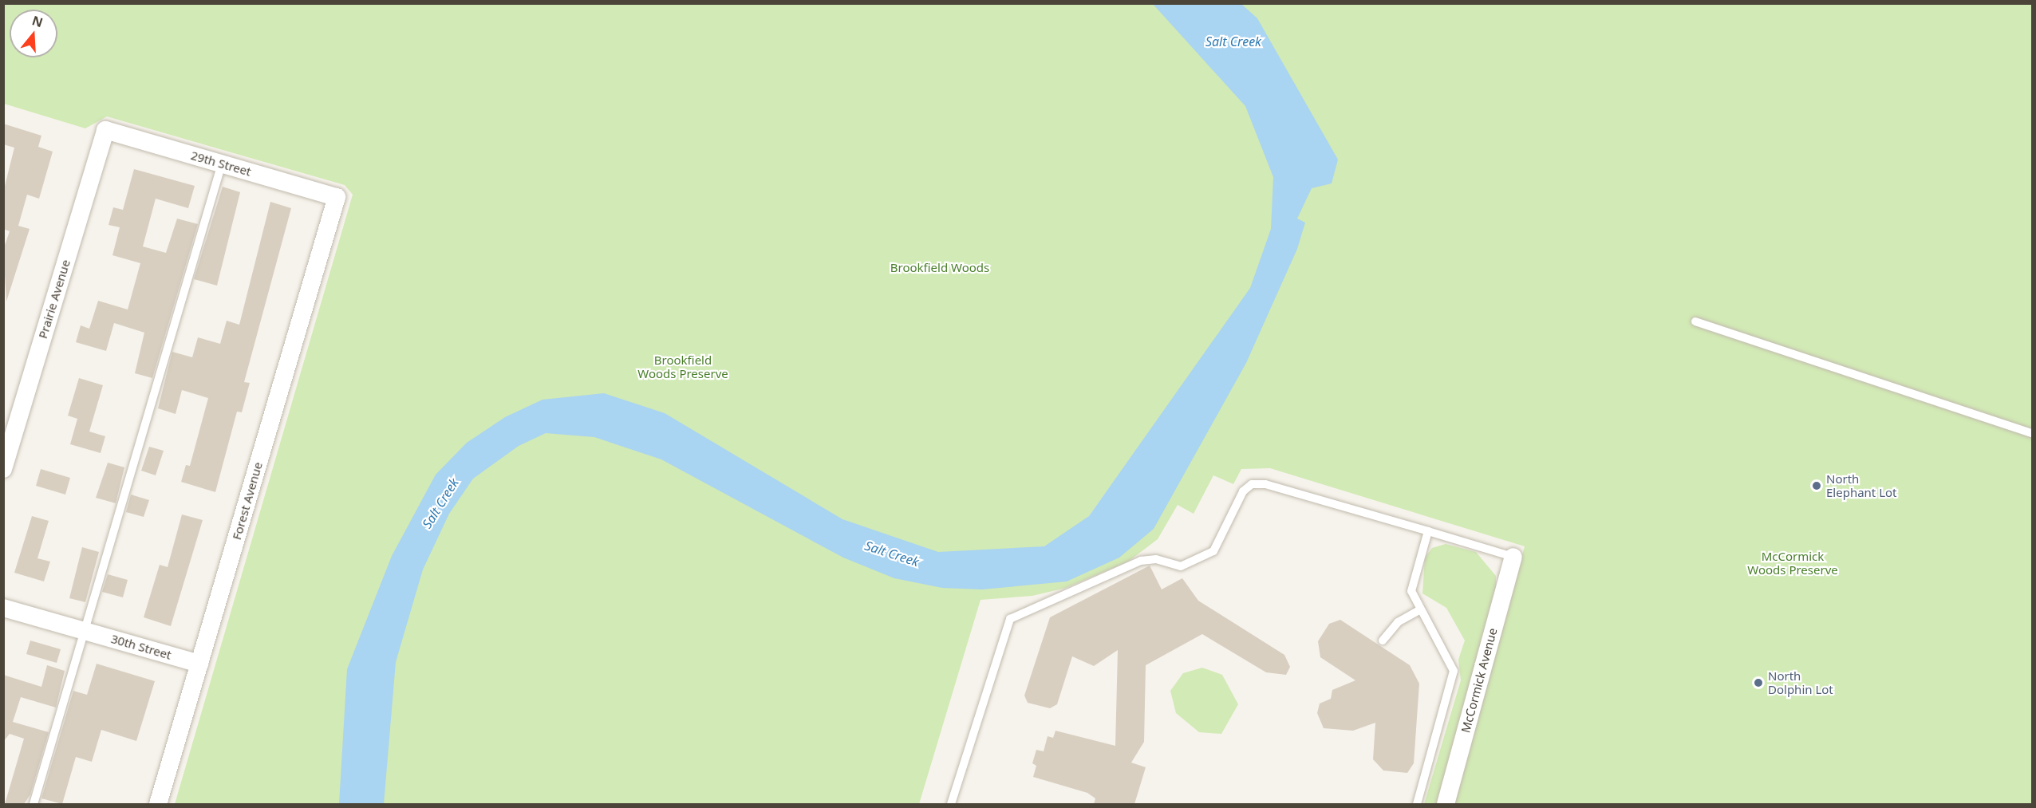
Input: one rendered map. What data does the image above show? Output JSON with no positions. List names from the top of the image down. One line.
{"streets":{"street":["29th Street","Prairie Avenue","Forest Avenue","30th Street","McCormick Avenue"]},"crossings":[["29th Street","Prairie Avenue"],["29th Street","Forest Avenue"],["Forest Avenue","30th Street"]],"water":["Salt Creek"],"parks":["Brookfield Woods","Brookfield Woods Preserve","McCormick Woods Preserve"],"places":["North Elephant Lot","North Dolphin Lot"],"north":"top"}
